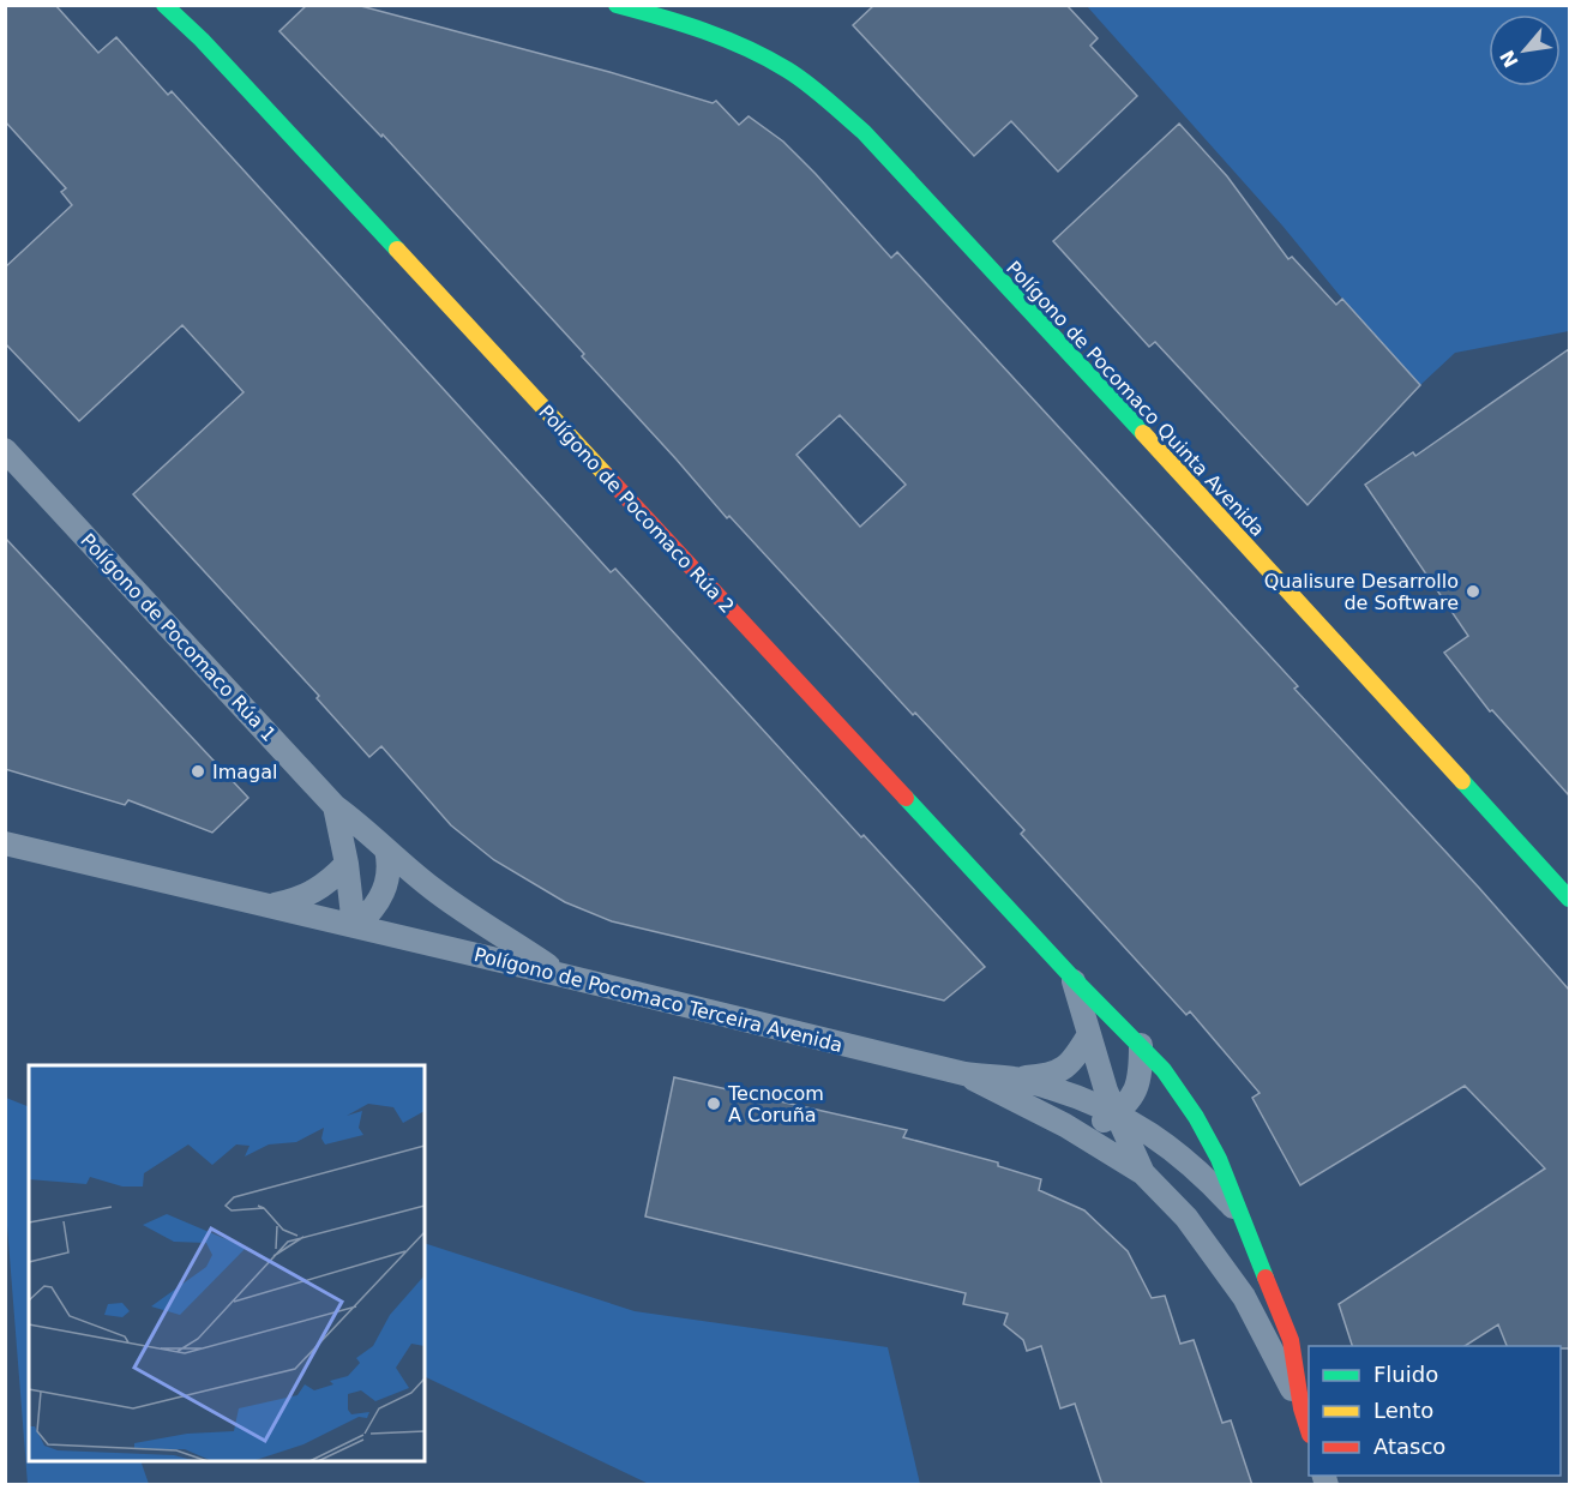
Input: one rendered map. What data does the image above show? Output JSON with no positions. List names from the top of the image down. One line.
{"streets":{"street":["Polígono de Pocomaco Quinta Avenida","Polígono de Pocomaco Rúa 2","Polígono de Pocomaco Rúa 1","Polígono de Pocomaco Terceira Avenida"]},"crossings":[["Polígono de Pocomaco Rúa 2","Polígono de Pocomaco Terceira Avenida"],["Polígono de Pocomaco Rúa 1","Polígono de Pocomaco Terceira Avenida"]],"places":["Qualisure Desarrollo de Software","Imagal","Tecnocom A Coruña"],"legend":["Fluido","Lento","Atasco"],"north":"bottom left"}
